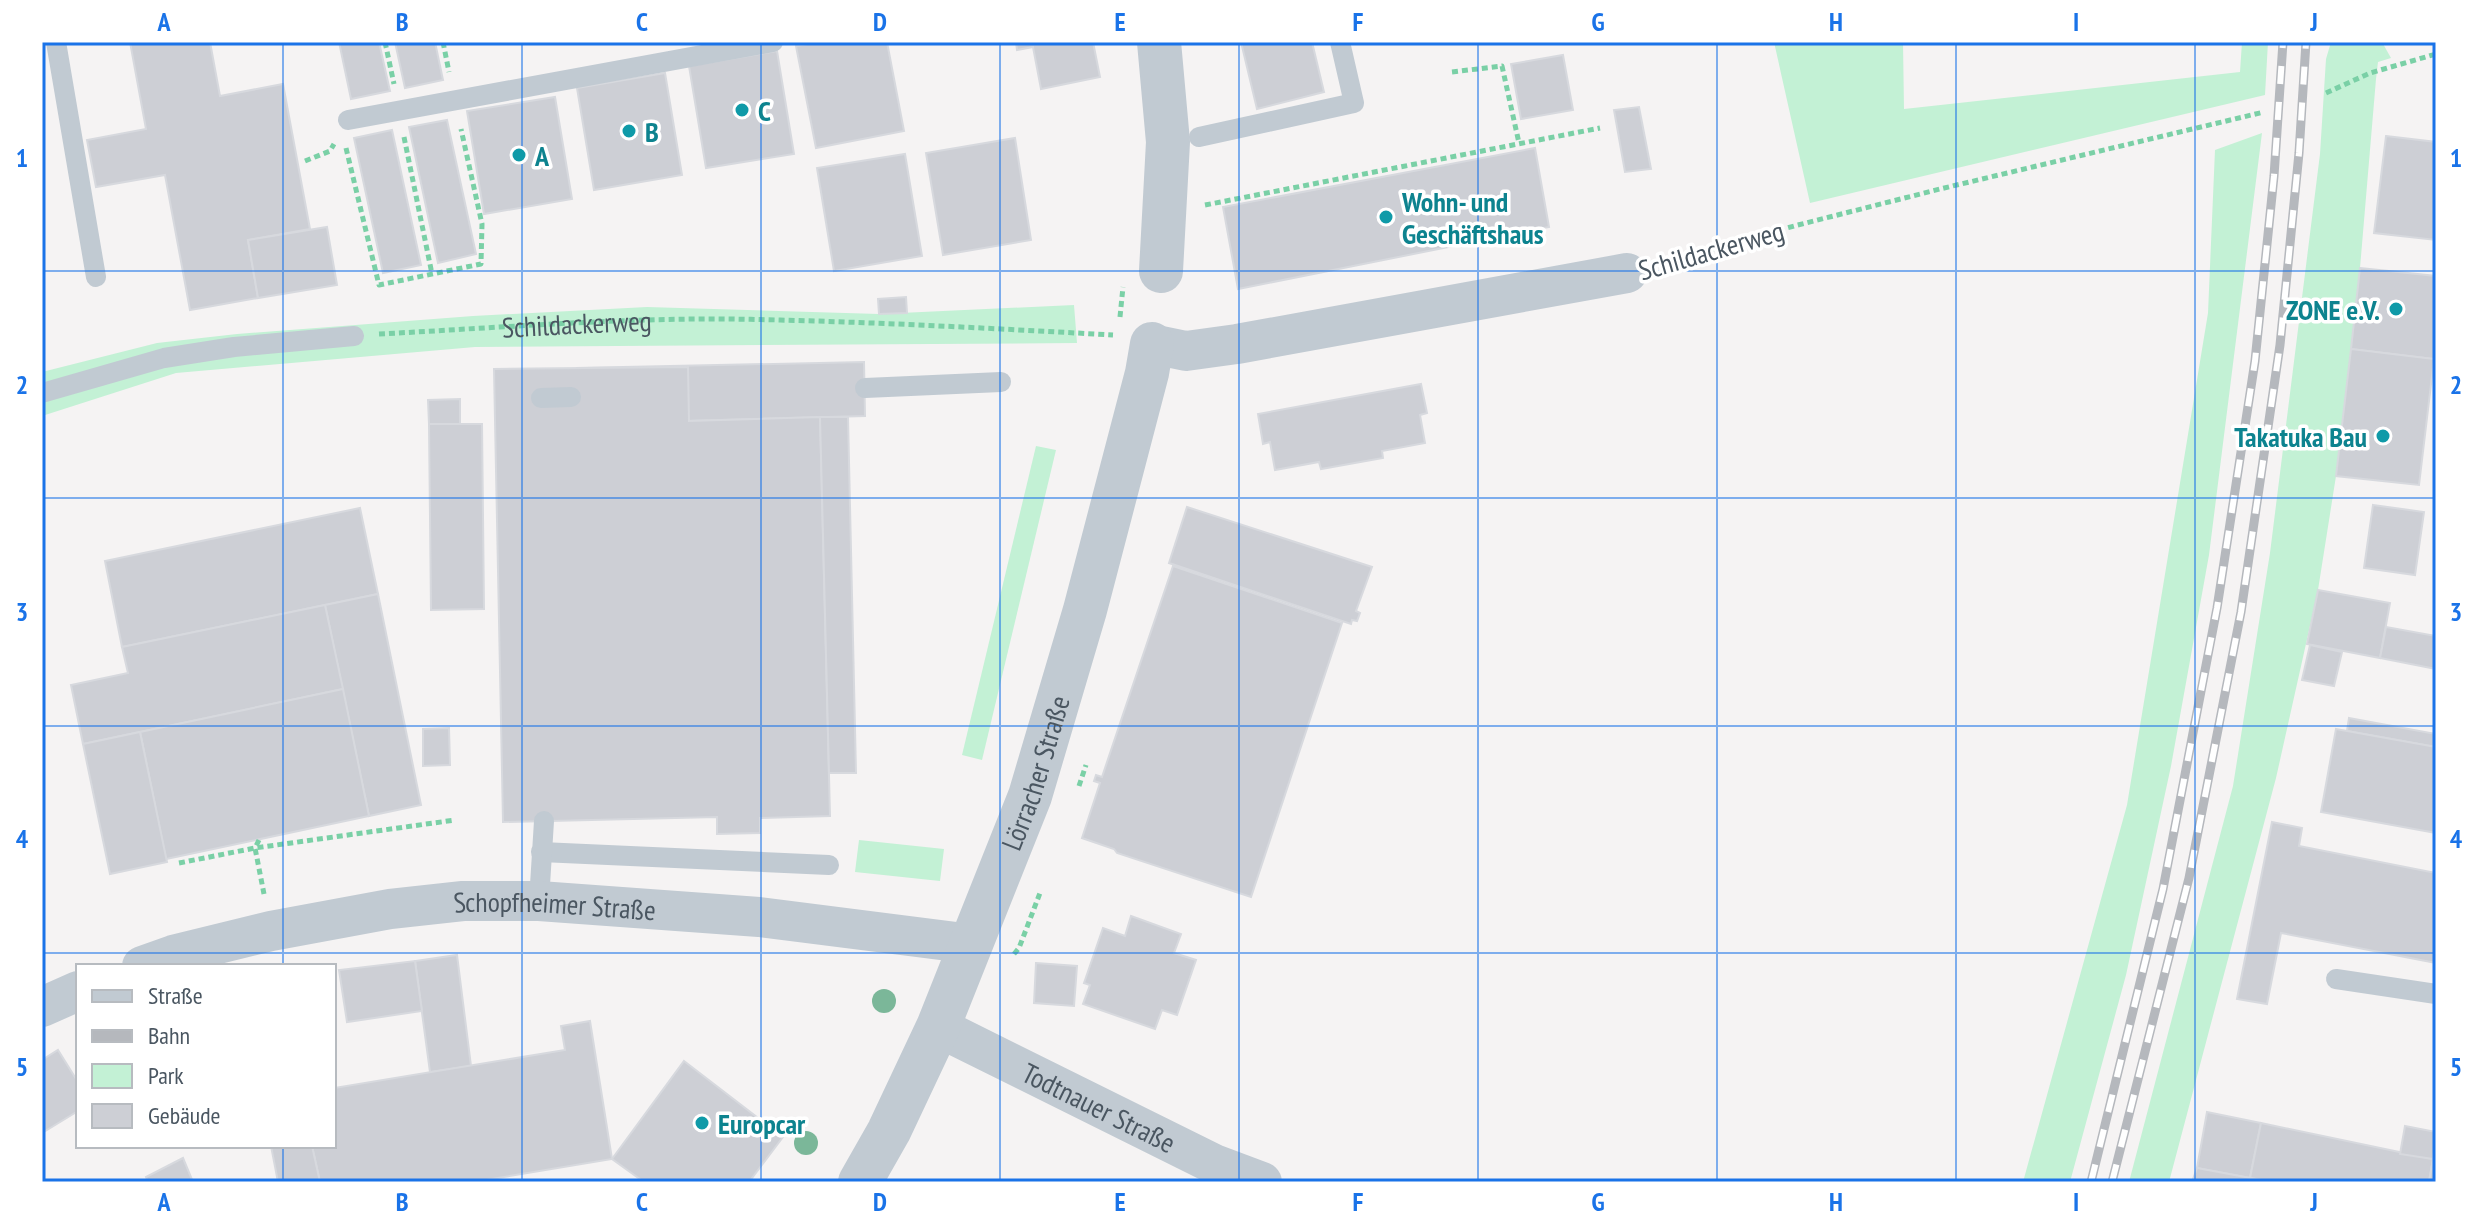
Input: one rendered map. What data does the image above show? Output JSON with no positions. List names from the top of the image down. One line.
{"streets":{"street":["Schildackerweg","Lörracher Straße","Schopfheimer Straße","Todtnauer Straße"]},"crossings":[["Schildackerweg","Lörracher Straße"],["Lörracher Straße","Schopfheimer Straße"],["Lörracher Straße","Todtnauer Straße"]],"places":["C","B","A","Wohn- und Geschäftshaus","ZONE e.V.","Takatuka Bau","Europcar"],"legend":["Straße","Bahn","Park","Gebäude"],"grid":{"columns":["A","B","C","D","E","F","G","H","I","J"],"rows":["1","2","3","4","5"]}}
